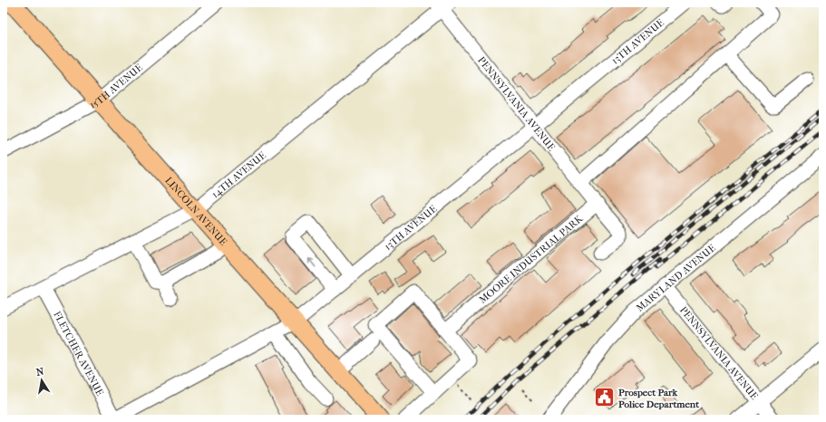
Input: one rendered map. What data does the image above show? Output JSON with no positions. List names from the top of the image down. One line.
{"streets":{"main road":["LINCOLN AVENUE"],"street":["13TH AVENUE","15TH AVENUE","PENNSYLVANIA AVENUE","14TH AVENUE","MOORE INDUSTRIAL PARK","MARYLAND AVENUE","FLETCHER AVENUE"]},"crossings":[["13TH AVENUE","PENNSYLVANIA AVENUE"],["13TH AVENUE","LINCOLN AVENUE"],["13TH AVENUE","FLETCHER AVENUE"],["15TH AVENUE","LINCOLN AVENUE"],["PENNSYLVANIA AVENUE","14TH AVENUE"],["PENNSYLVANIA AVENUE","MOORE INDUSTRIAL PARK"],["PENNSYLVANIA AVENUE","MARYLAND AVENUE"],["14TH AVENUE","LINCOLN AVENUE"],["14TH AVENUE","FLETCHER AVENUE"]],"places":{"public building":["Prospect Park Police Department"]},"north":"top"}
